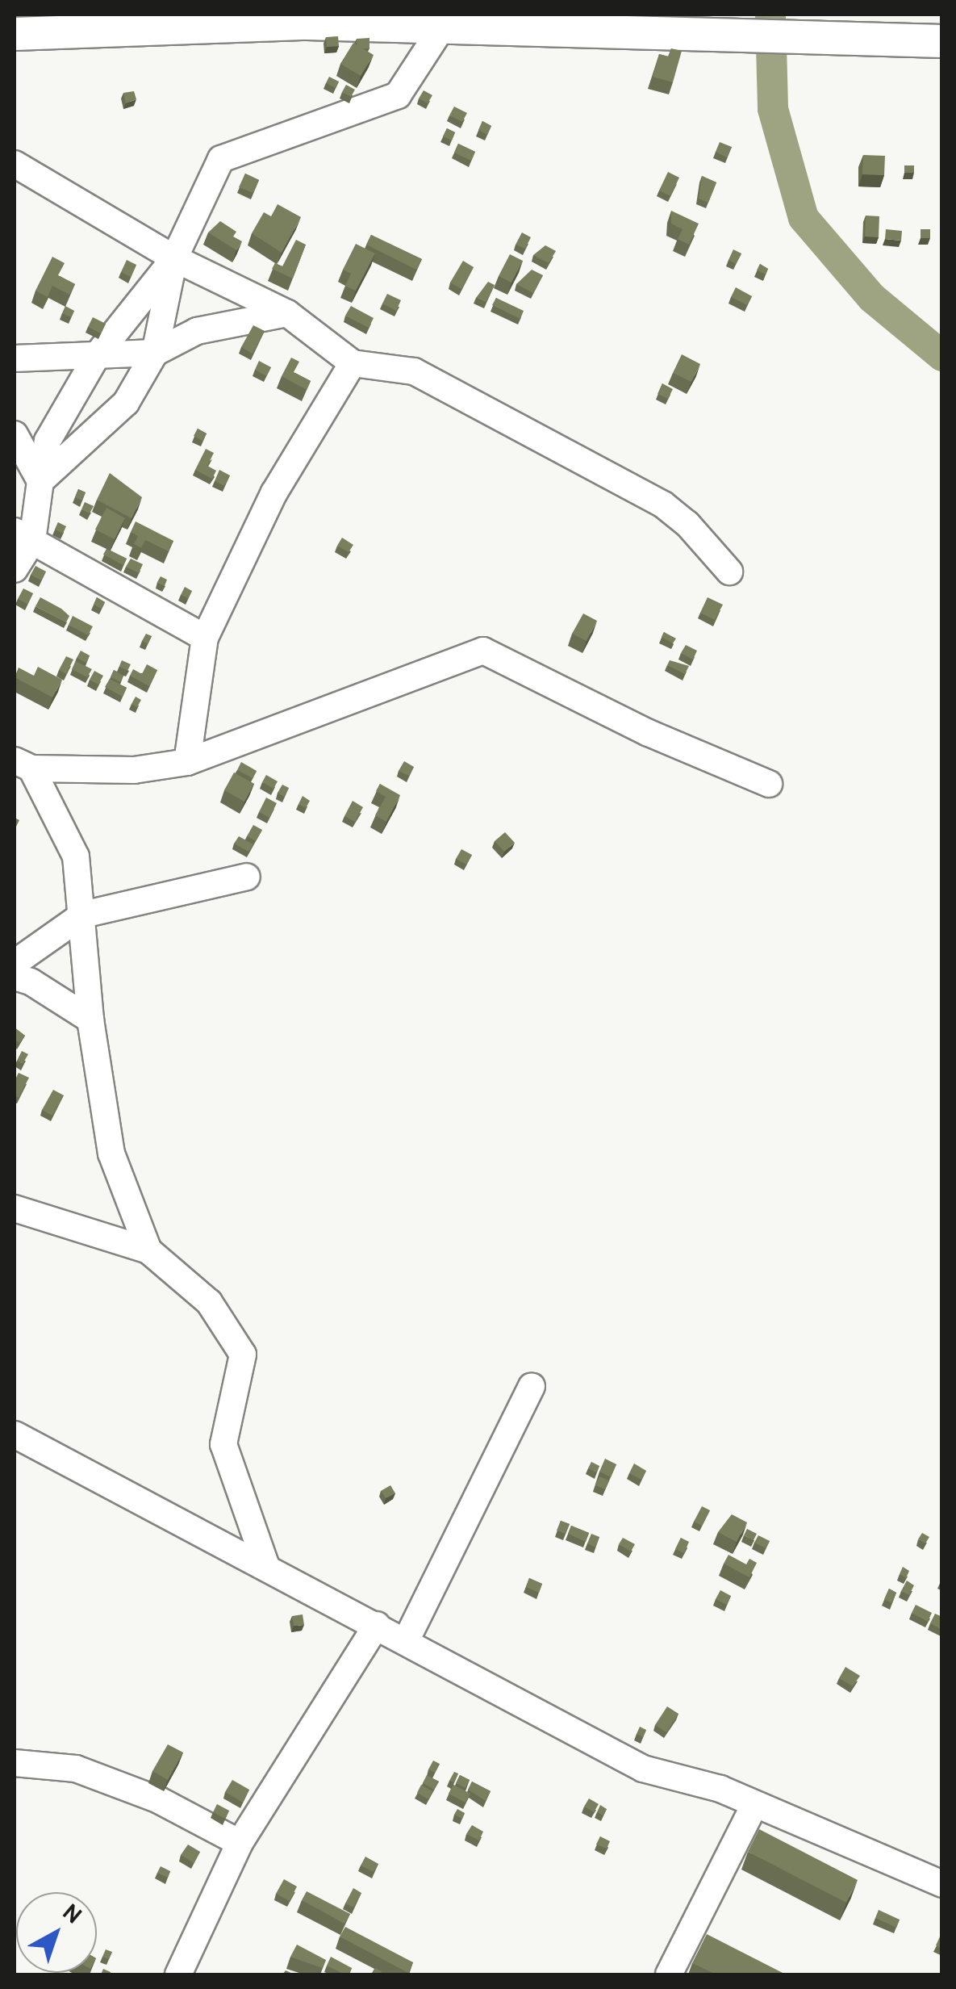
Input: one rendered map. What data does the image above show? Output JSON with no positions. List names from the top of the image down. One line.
{"north":"top right"}
